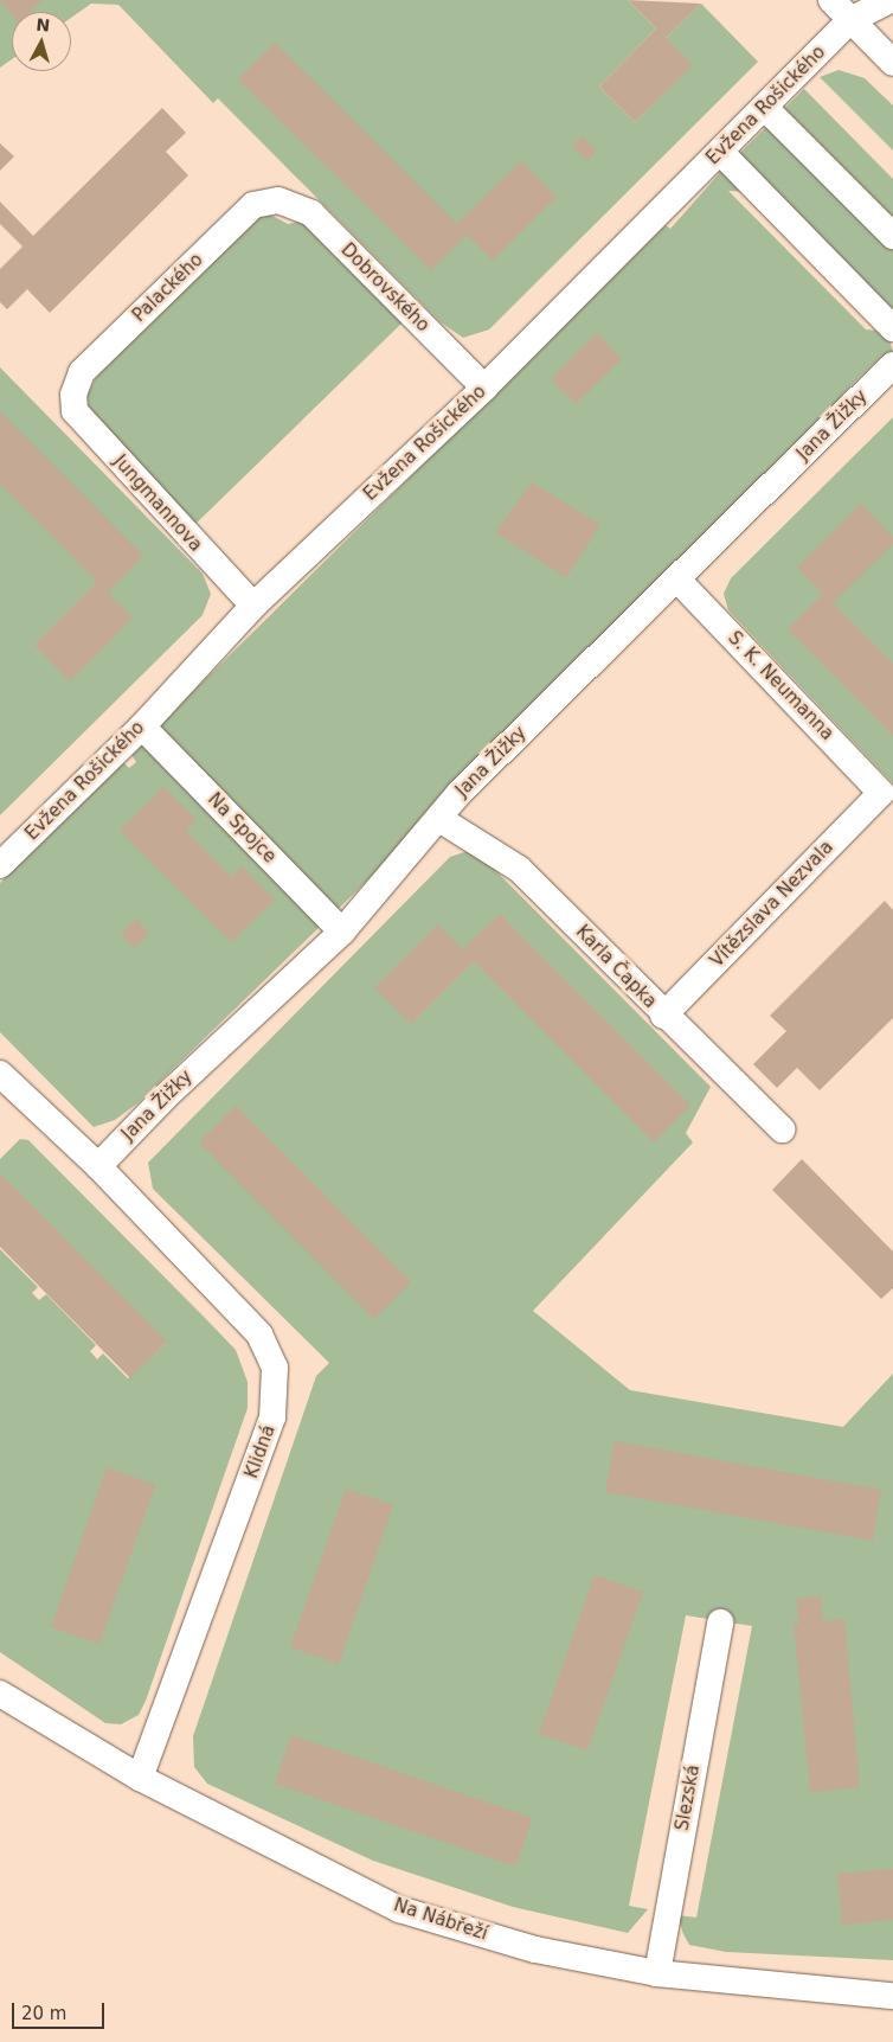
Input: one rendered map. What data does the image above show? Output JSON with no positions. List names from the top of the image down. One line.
{"streets":{"street":["Evžena Rošického","Palackého","Dobrovského","Jana Žižky","Jungmannova","S. K. Neumanna","Na Spojce","Vítězslava Nezvala","Karla Čapka","Klidná","Slezská","Na Nábřeží"]},"crossings":[["Evžena Rošického","Dobrovského"],["Evžena Rošického","Jungmannova"],["Evžena Rošického","Na Spojce"],["Palackého","Dobrovského"],["Palackého","Jungmannova"],["Jana Žižky","S. K. Neumanna"],["Jana Žižky","Na Spojce"],["Jana Žižky","Karla Čapka"],["Jana Žižky","Klidná"],["S. K. Neumanna","Vítězslava Nezvala"],["Vítězslava Nezvala","Karla Čapka"],["Klidná","Na Nábřeží"],["Slezská","Na Nábřeží"]],"scale_bar":"20 m","north":"top"}
